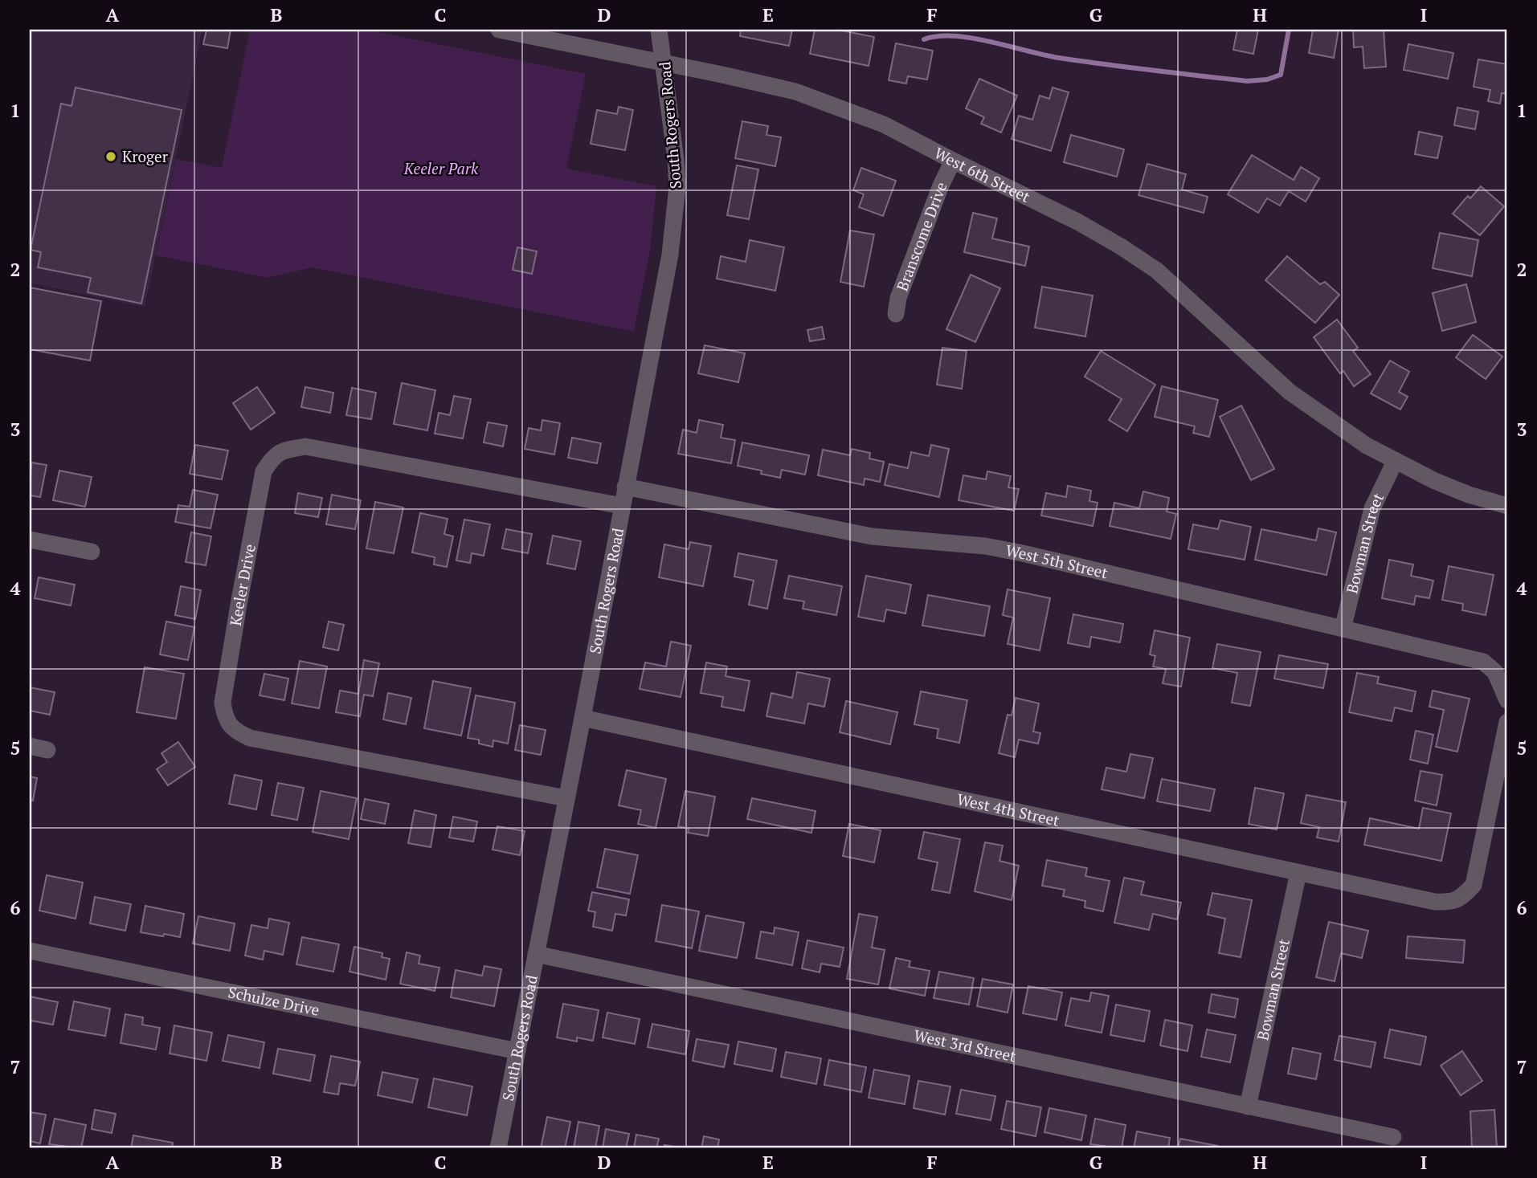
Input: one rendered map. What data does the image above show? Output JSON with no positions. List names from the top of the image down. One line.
{"streets":{"street":["South Rogers Road","West 6th Street","Branscome Drive","Bowman Street","West 5th Street","Keeler Drive","West 4th Street","Schulze Drive","West 3rd Street"]},"crossings":[["South Rogers Road","West 6th Street"],["South Rogers Road","West 5th Street"],["South Rogers Road","Keeler Drive"],["South Rogers Road","West 4th Street"],["South Rogers Road","Schulze Drive"],["South Rogers Road","West 3rd Street"],["West 6th Street","Branscome Drive"],["West 6th Street","Bowman Street"],["Bowman Street","West 5th Street"],["Bowman Street","West 4th Street"],["Bowman Street","West 3rd Street"]],"parks":["Keeler Park"],"places":["Kroger"],"grid":{"columns":["A","B","C","D","E","F","G","H","I"],"rows":["1","2","3","4","5","6","7"]}}
